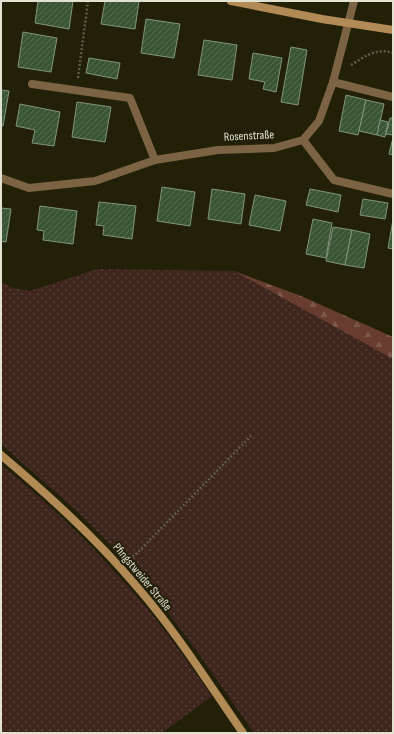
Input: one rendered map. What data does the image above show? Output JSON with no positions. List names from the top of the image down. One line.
{"streets":{"street":["Rosenstraße","Pfingstweider Straße"]}}
